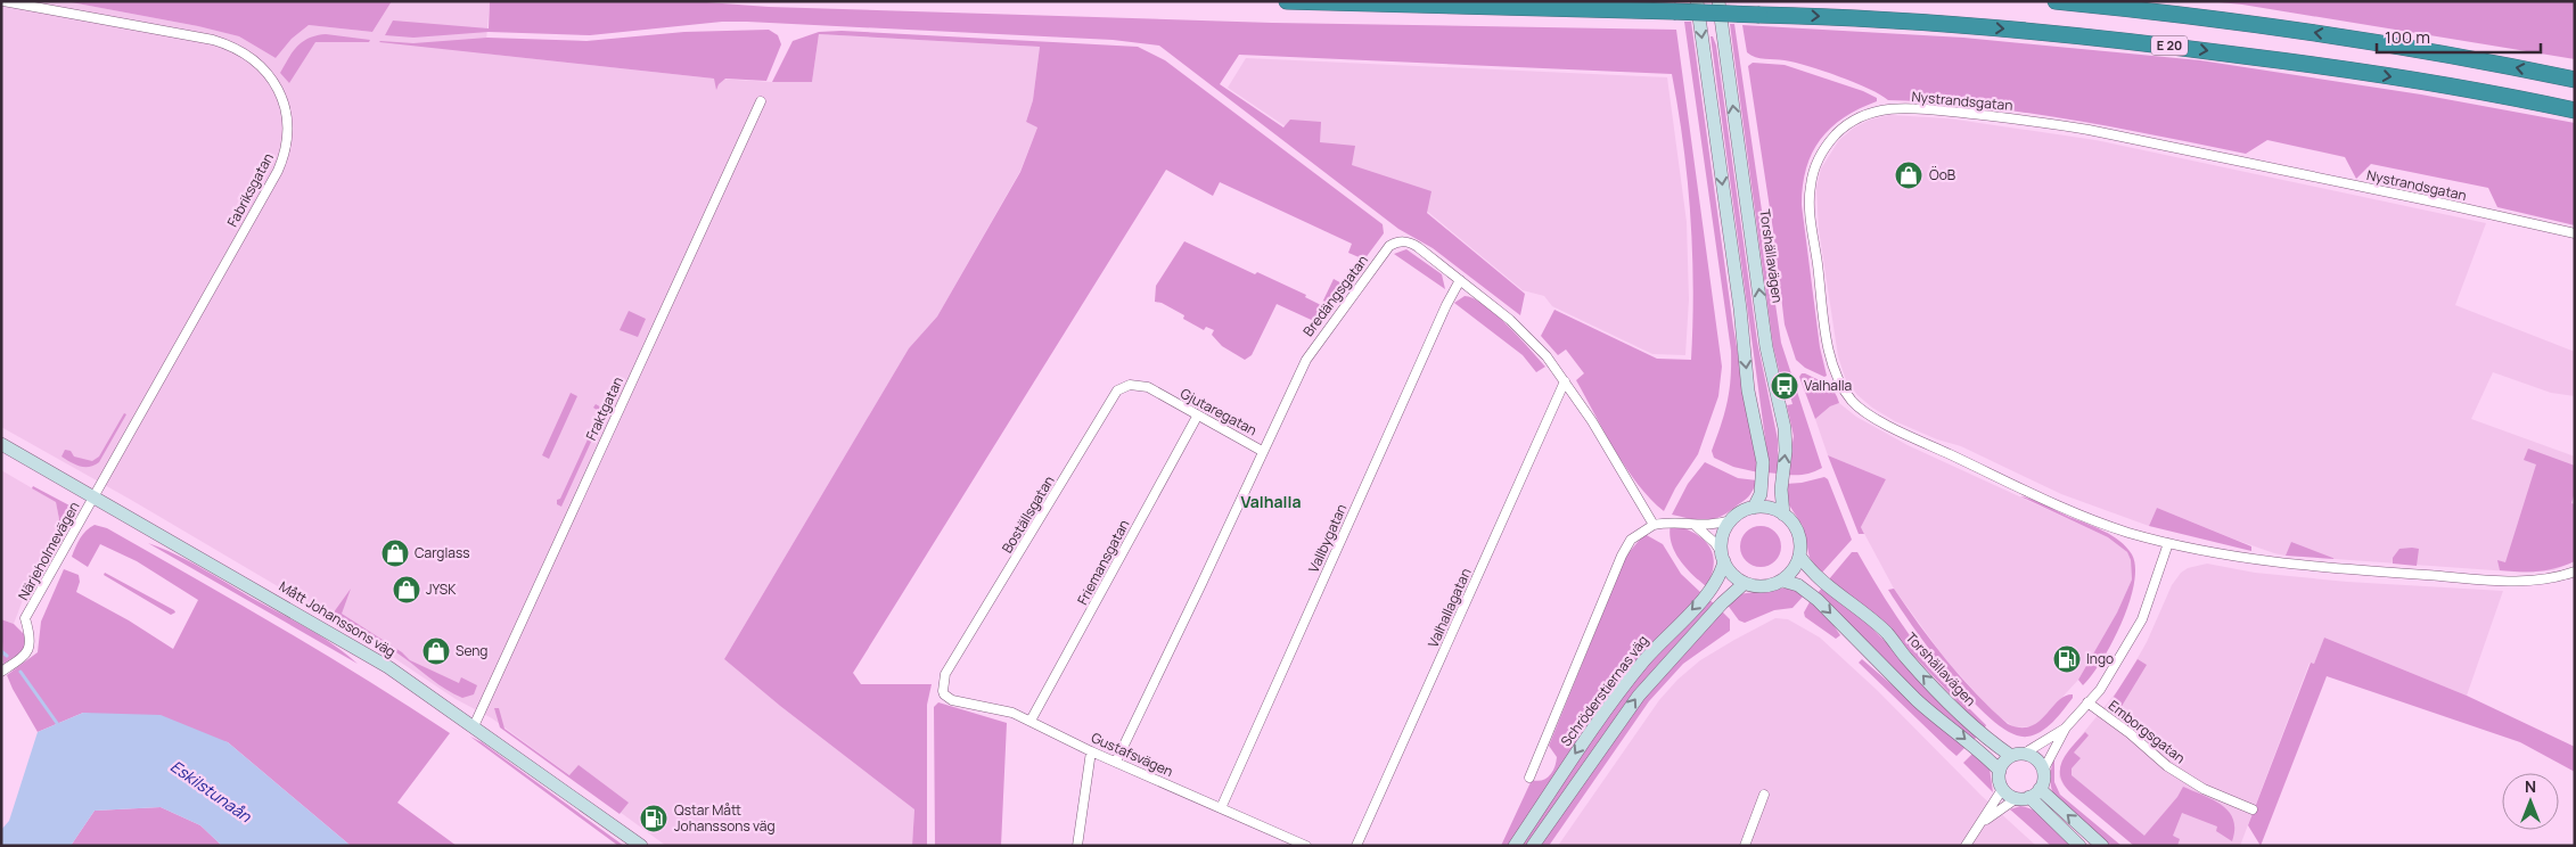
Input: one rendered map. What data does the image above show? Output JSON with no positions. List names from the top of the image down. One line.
{"streets":{"highway":["E 20"],"main road":["Torshällavägen","Mått Johanssons väg","Schröderstiernas väg"],"street":["Nystrandsgatan","Fabriksgatan","Bredängsgatan","Fraktgatan","Gjutaregatan","Boställsgatan","Vallbygatan","Närjeholmevägen","Friemansgatan","Valhallagatan","Emborgsgatan","Gustafsvägen"]},"crossings":[["Fabriksgatan","Närjeholmevägen"],["Fabriksgatan","Mått Johanssons väg"],["Torshällavägen","Schröderstiernas väg"],["Bredängsgatan","Gjutaregatan"],["Bredängsgatan","Vallbygatan"],["Bredängsgatan","Valhallagatan"],["Bredängsgatan","Schröderstiernas väg"],["Bredängsgatan","Gustafsvägen"],["Fraktgatan","Mått Johanssons väg"],["Gjutaregatan","Boställsgatan"],["Gjutaregatan","Friemansgatan"],["Boställsgatan","Gustafsvägen"],["Vallbygatan","Gustafsvägen"],["Närjeholmevägen","Mått Johanssons väg"],["Friemansgatan","Gustafsvägen"]],"districts":["Valhalla"],"water":["Eskilstunaån"],"places":{"shop":["ÖoB","Carglass","JYSK","Seng"],"bus stop":["Valhalla"],"fuel station":["Ingo","Qstar Mått Johanssons väg"]},"scale_bar":"100 m","north":"top"}
